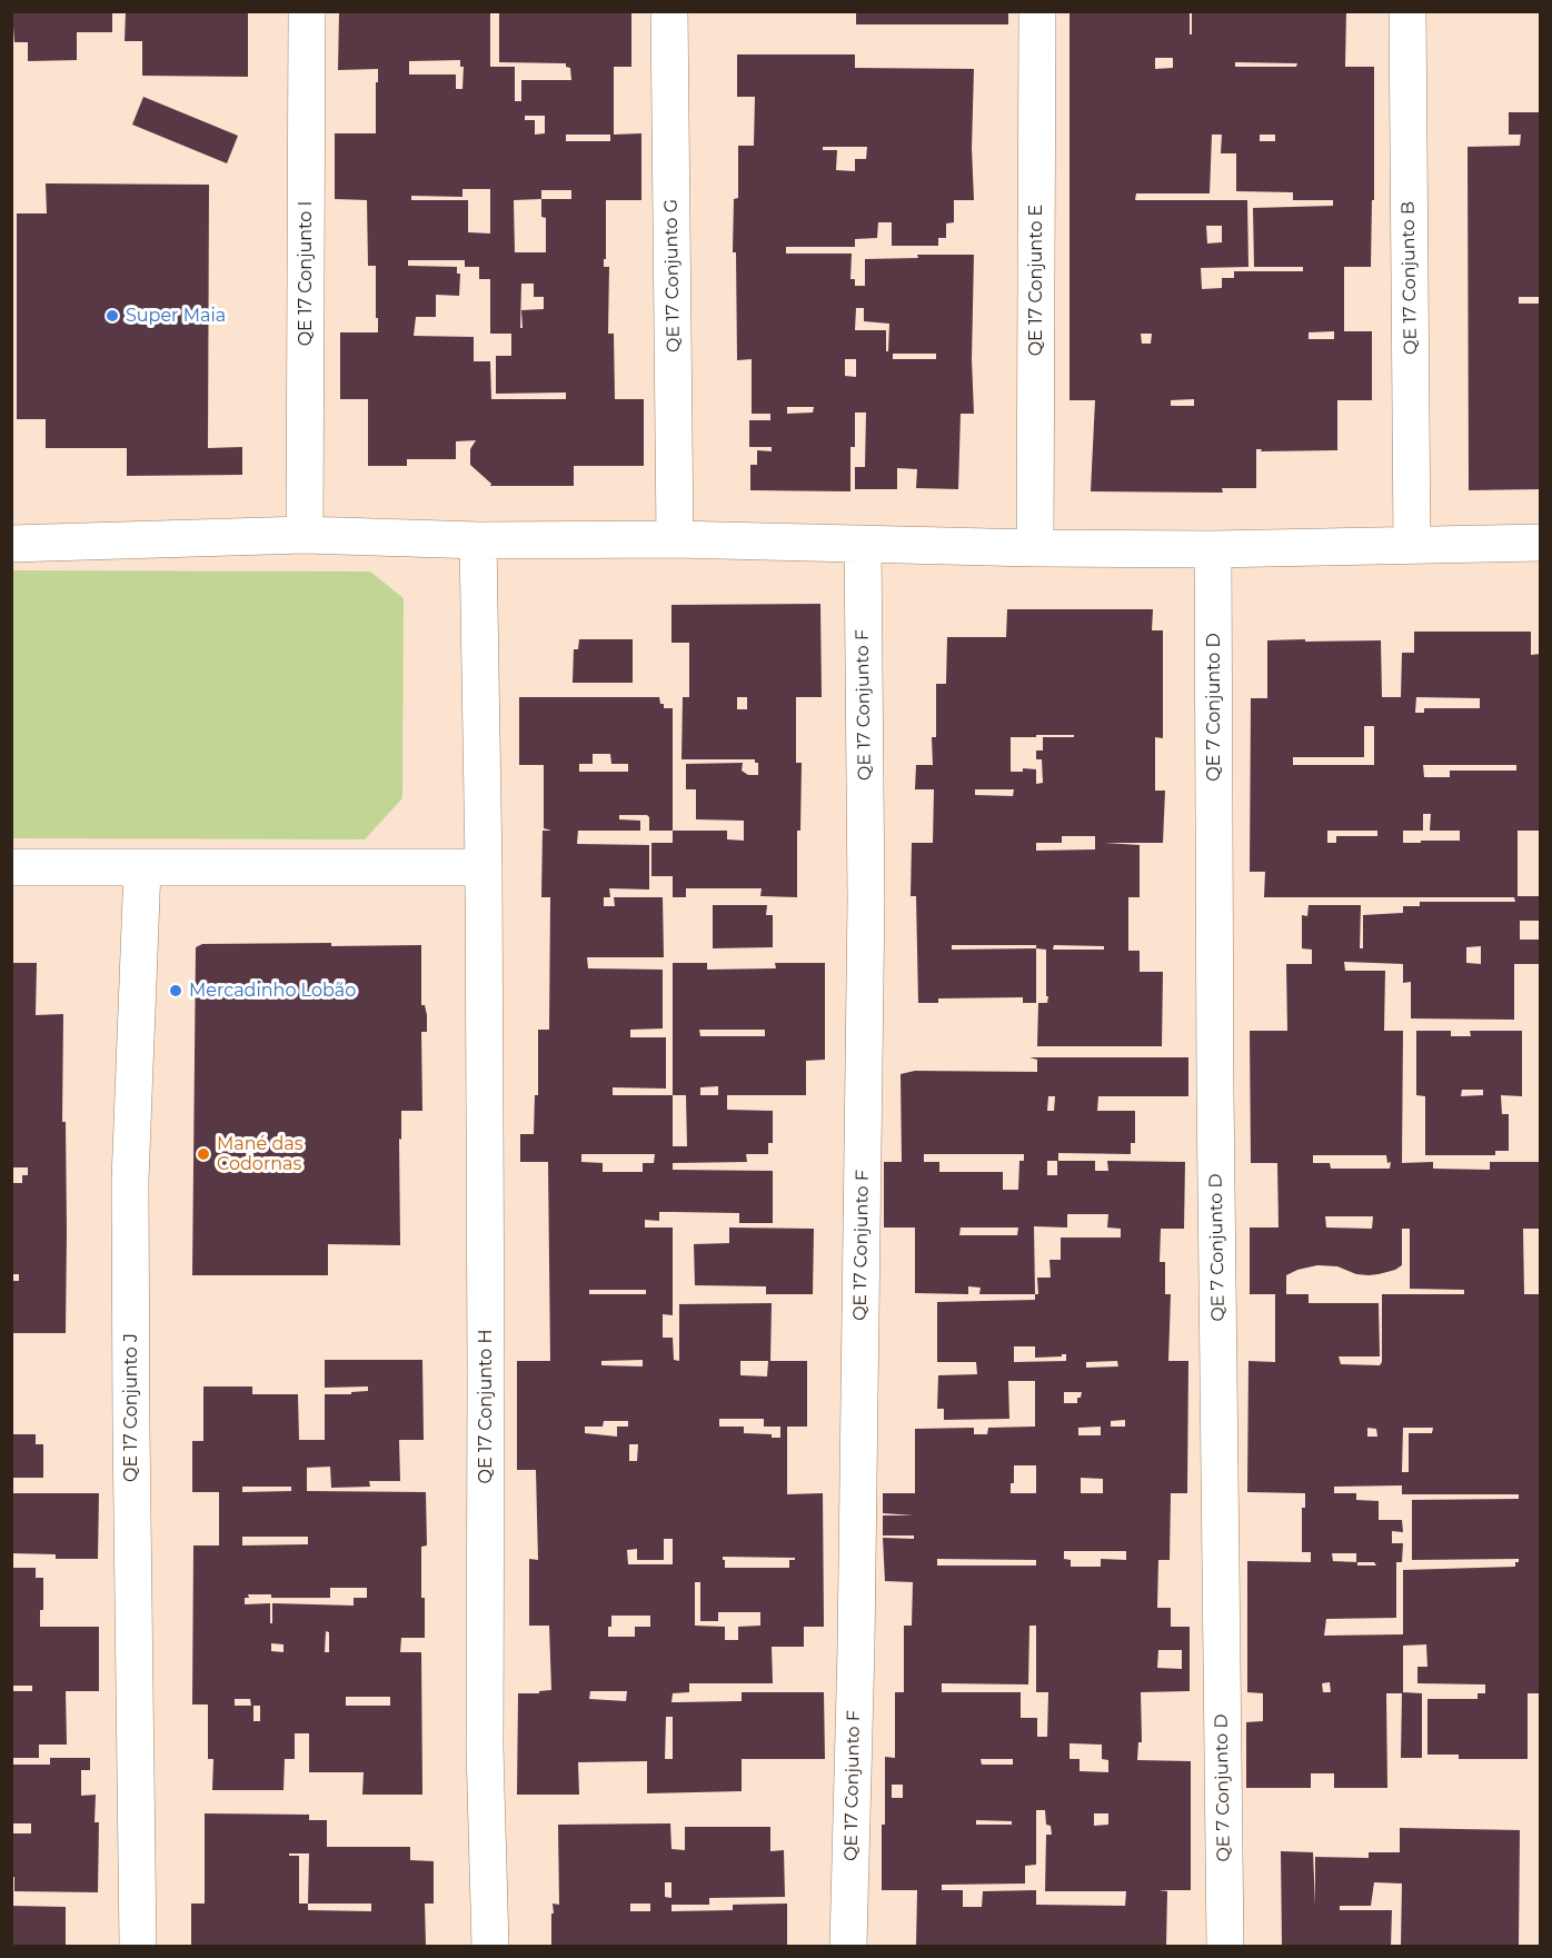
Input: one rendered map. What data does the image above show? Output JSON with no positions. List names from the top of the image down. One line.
{"streets":{"street":["QE 17 Conjunto I","QE 17 Conjunto G","QE 17 Conjunto B","QE 17 Conjunto E","QE 17 Conjunto F","QE 7 Conjunto D","QE 17 Conjunto H","QE 17 Conjunto J"]},"places":["Super Maia","Mercadinho Lobão","Mané das Codornas"]}
